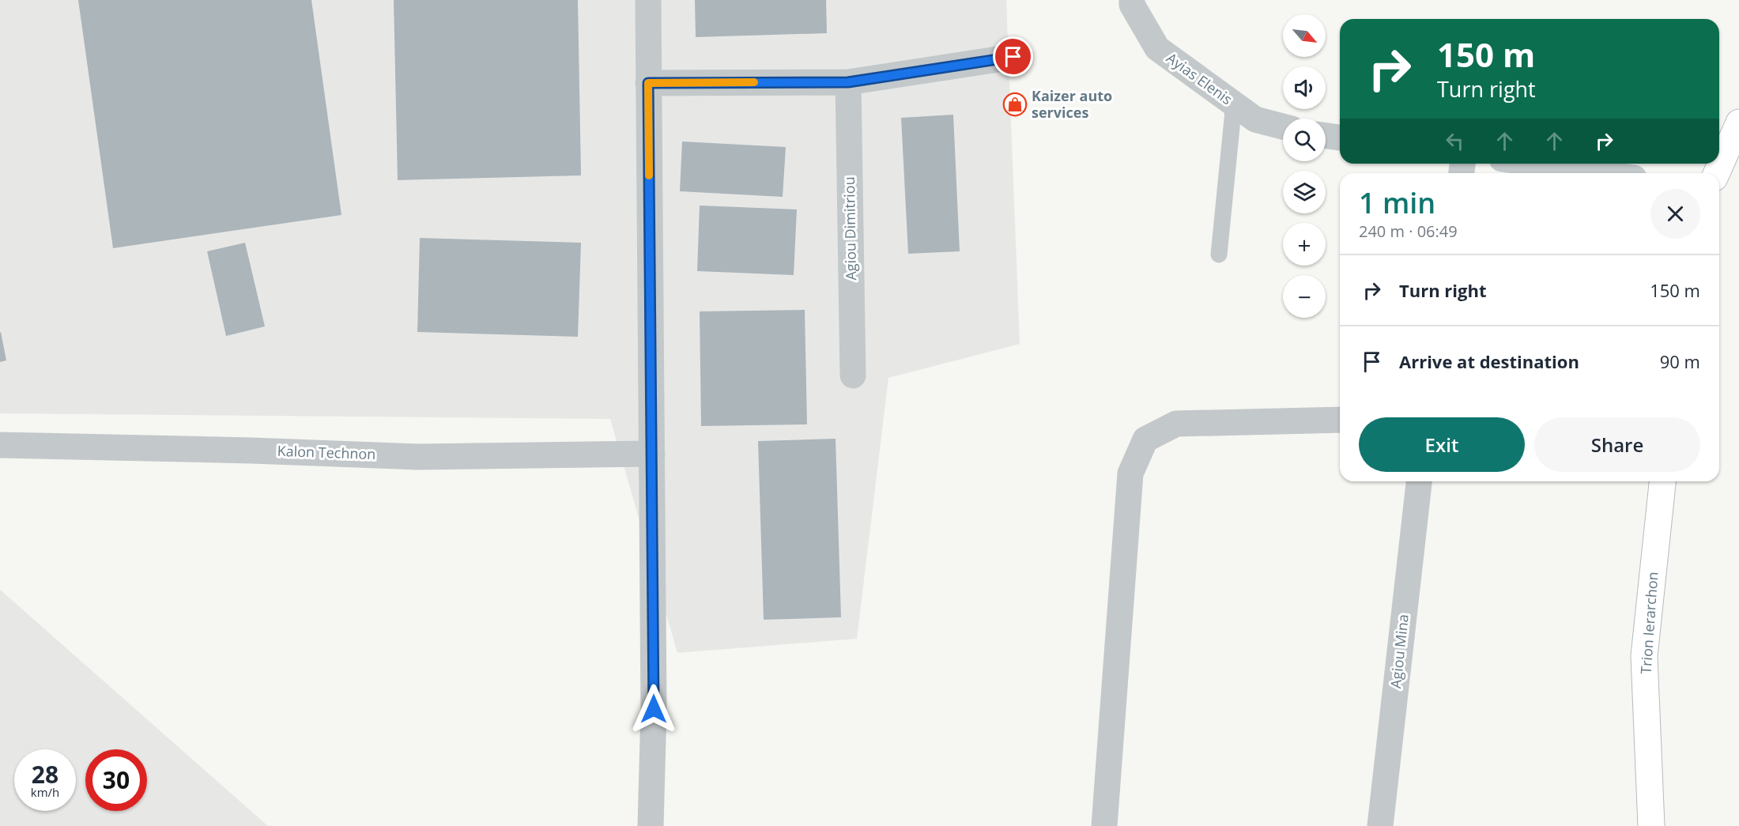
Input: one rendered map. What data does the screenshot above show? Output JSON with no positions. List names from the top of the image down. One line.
{"streets":{"main road":["Trion Ierarchon"],"street":["Ayias Elenis","Agiou Dimitriou","Kalon Technon","Agiou Mina"]},"places":{"shop":["Kaizer auto services"]},"north":"bottom right","page":{"map_buttons":["+","−"],"turn":["150 m","Turn right"],"heading":["1 min","240 m · 06:49"],"list":[{"name":"Turn right","value":"150 m"},{"name":"Arrive at destination","value":"90 m"}],"buttons":["Exit","Share"],"speed":"28 km/h","limit":"30"}}
